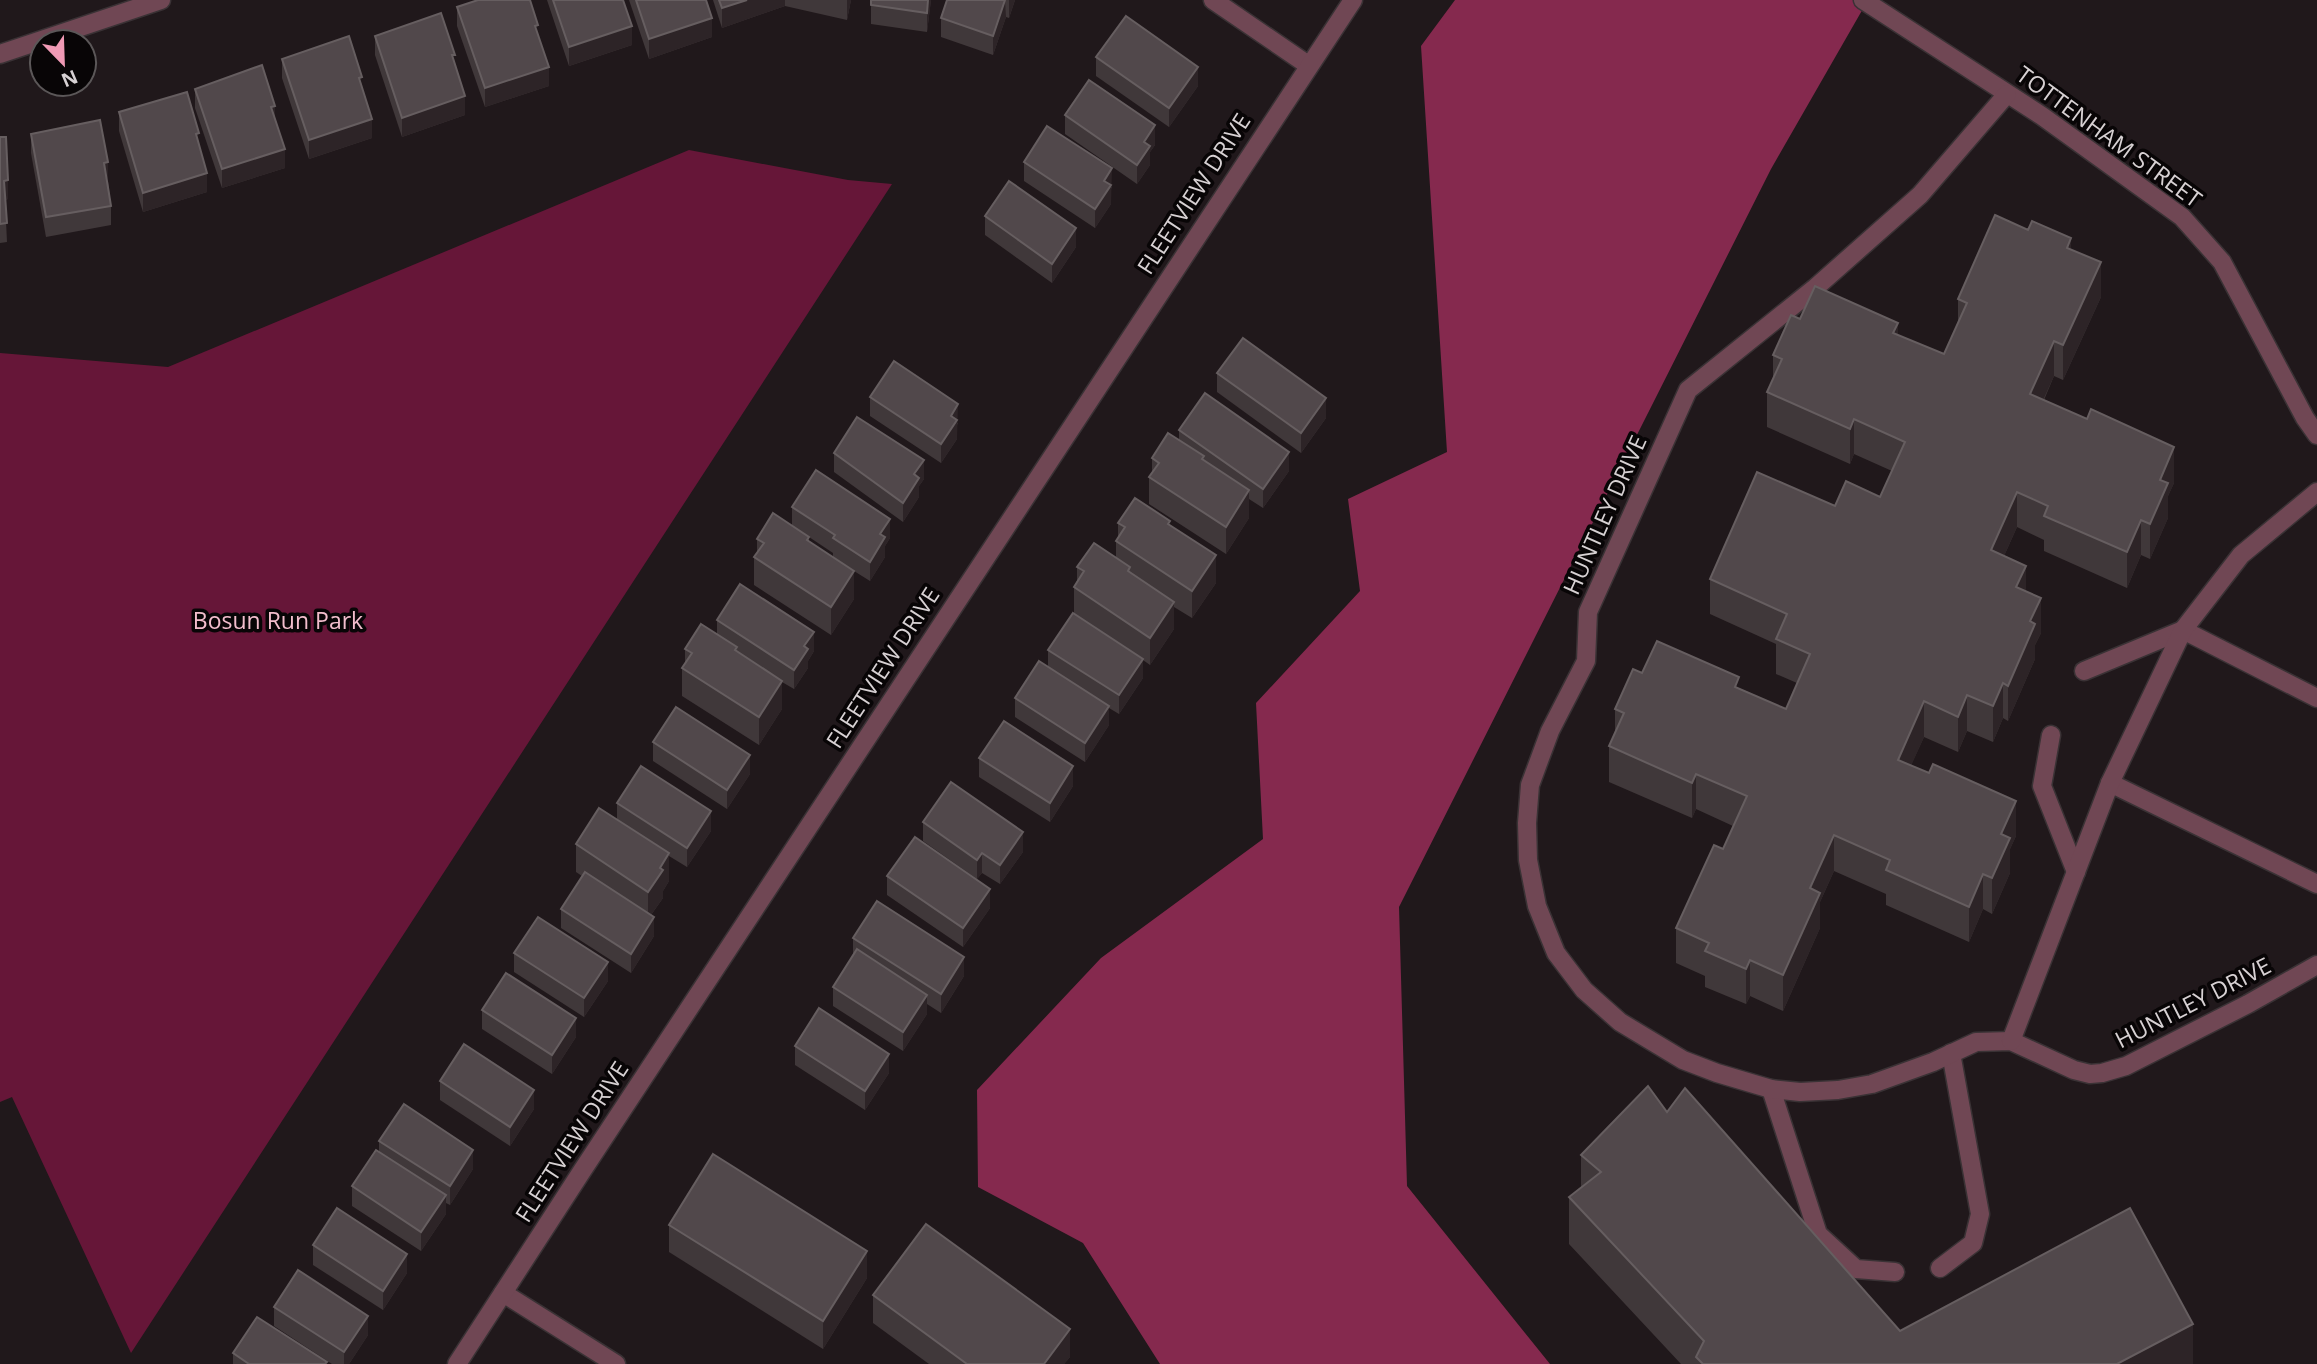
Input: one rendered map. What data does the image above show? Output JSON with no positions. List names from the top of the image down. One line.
{"streets":{"street":["TOTTENHAM STREET","FLEETVIEW DRIVE","HUNTLEY DRIVE"]},"crossings":[["TOTTENHAM STREET","HUNTLEY DRIVE"]],"parks":["Bosun Run Park"],"north":"bottom right"}
